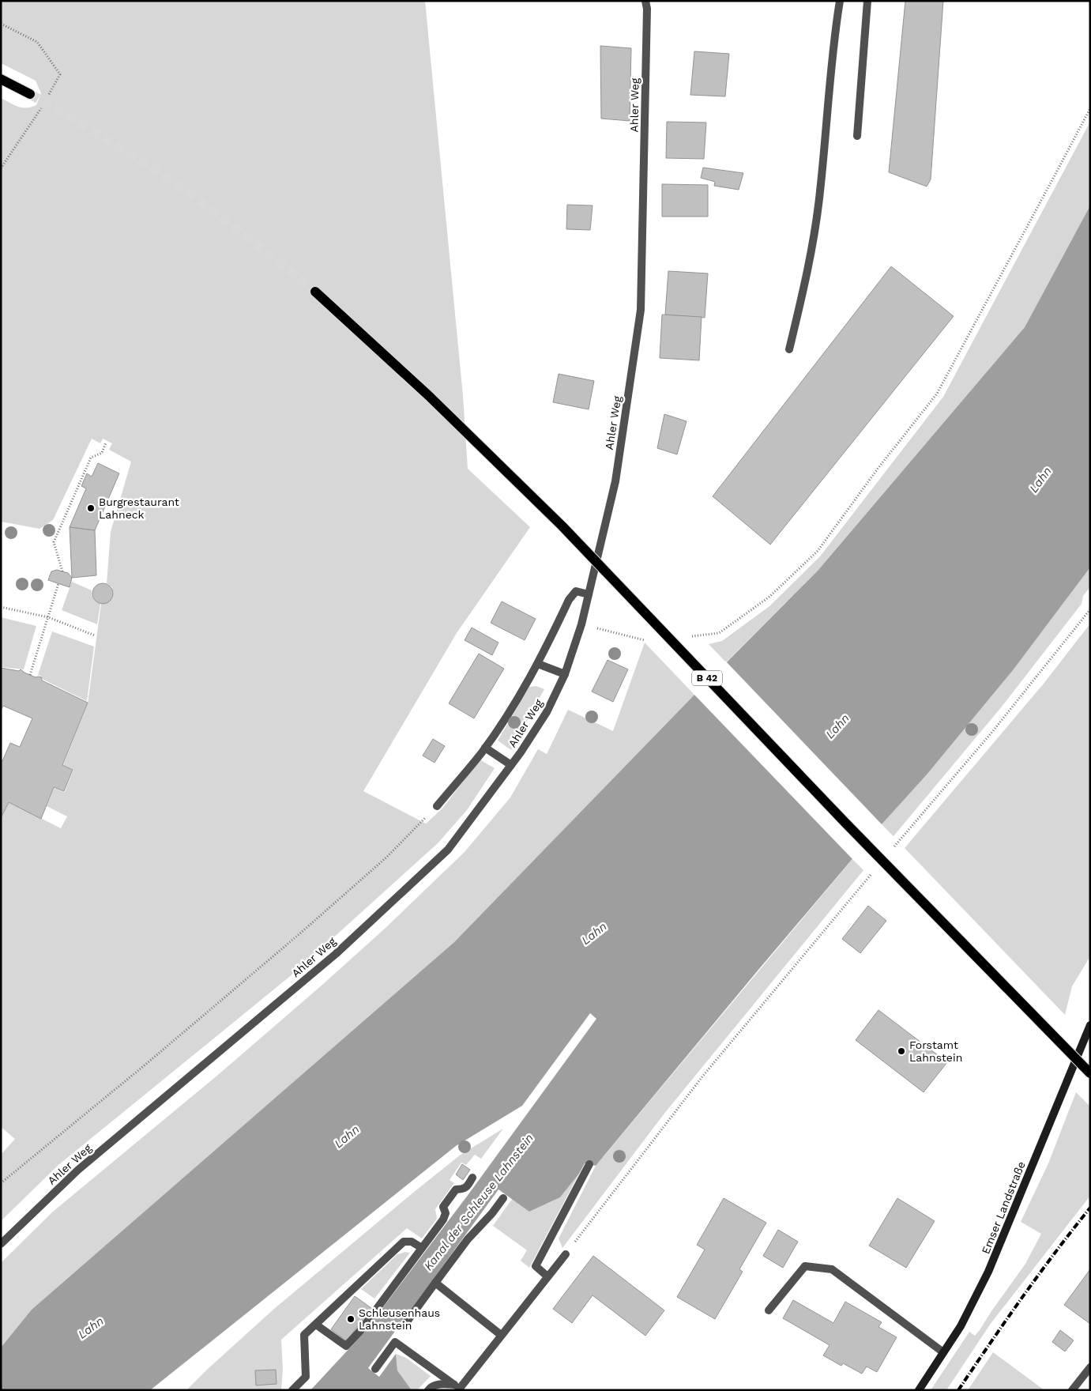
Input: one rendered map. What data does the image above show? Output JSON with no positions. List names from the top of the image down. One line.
{"streets":{"main road":["B 42"],"street":["Ahler Weg","Emser Landstraße"]},"water":["Lahn","Kanal der Schleuse Lahnstein"],"places":["Burgrestaurant Lahneck","Forstamt Lahnstein","Schleusenhaus Lahnstein"]}
